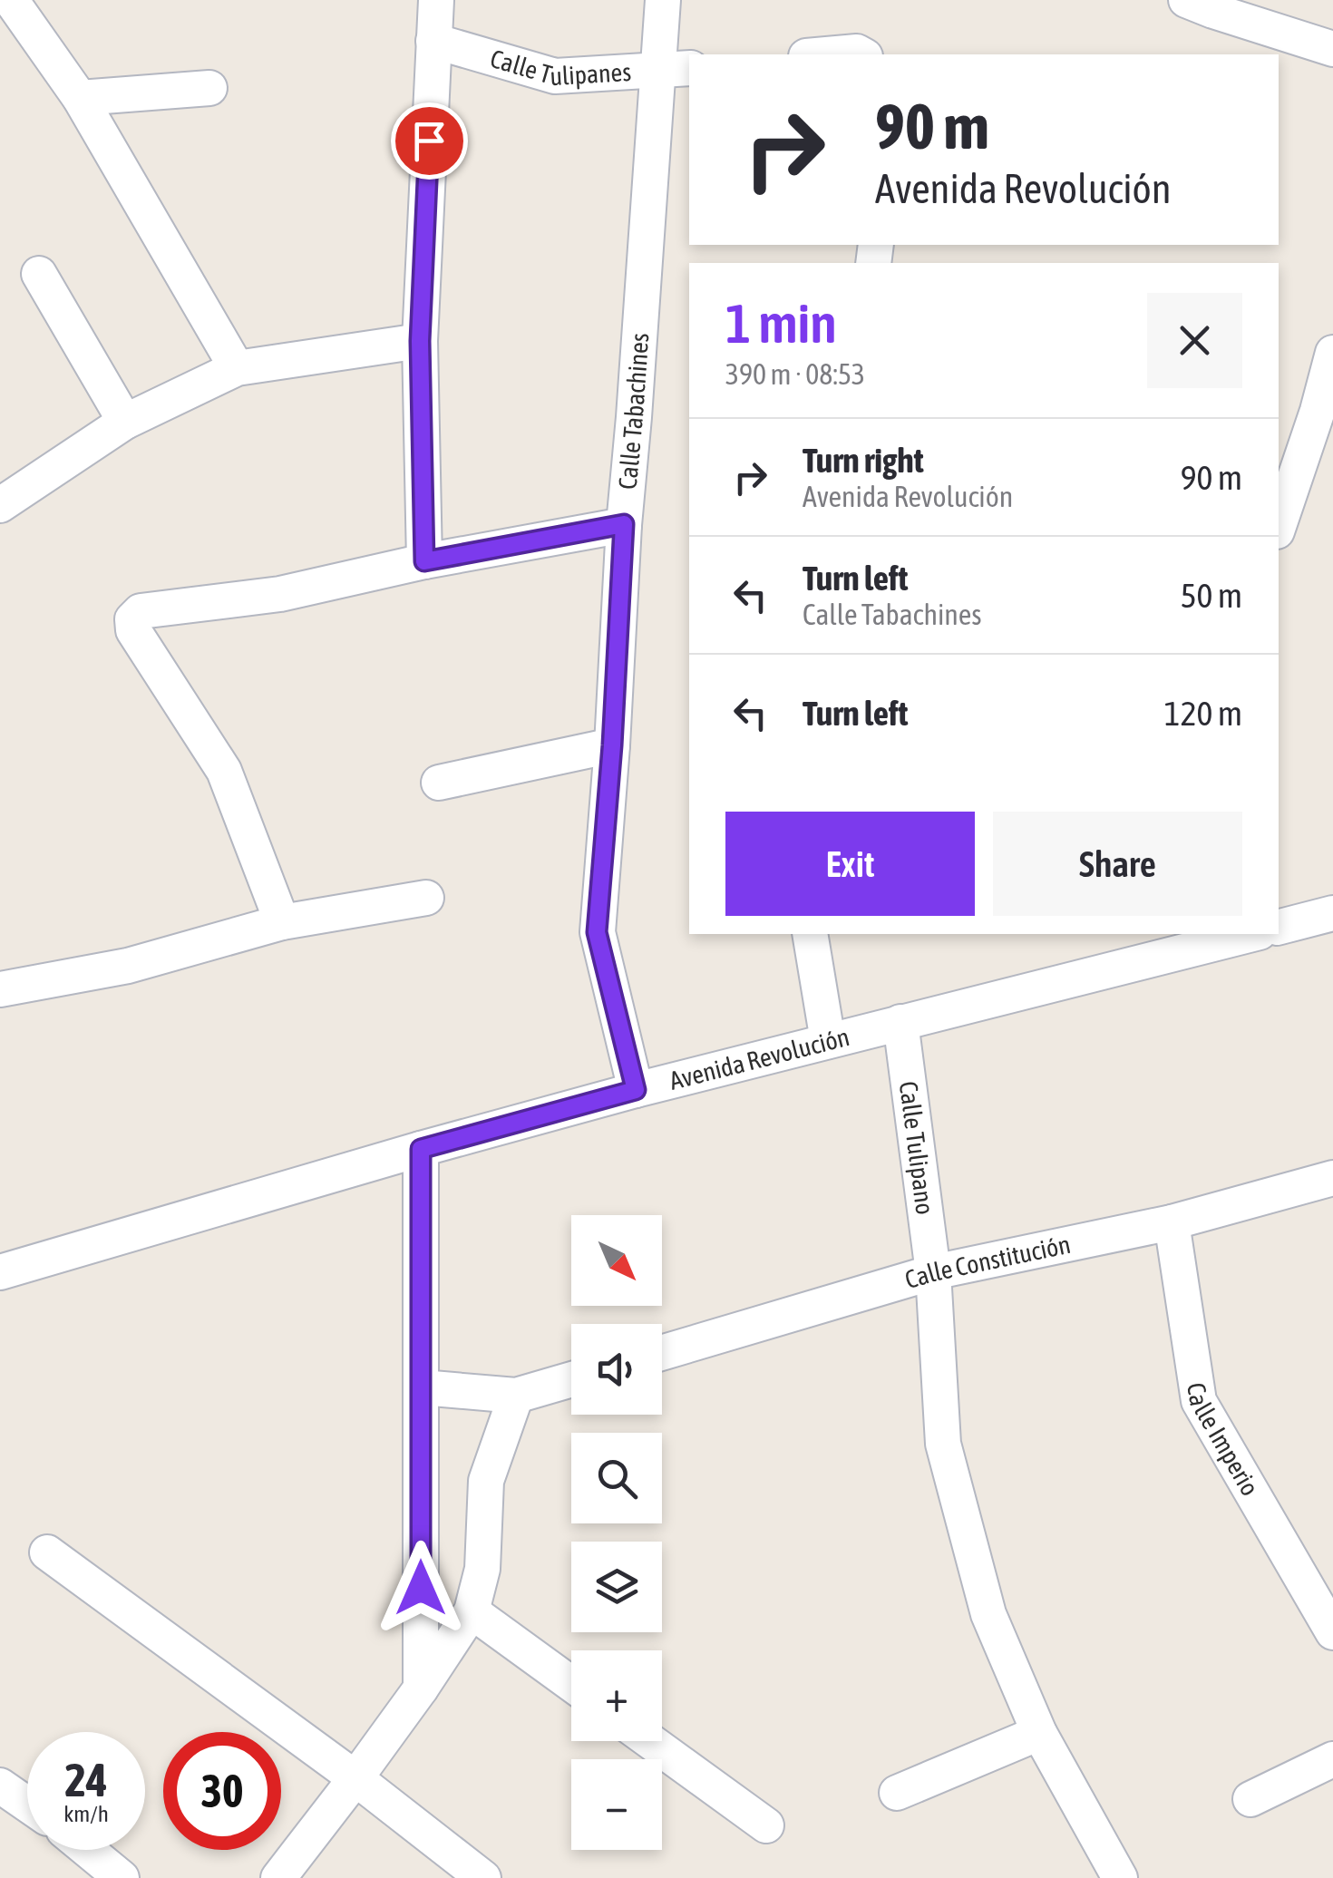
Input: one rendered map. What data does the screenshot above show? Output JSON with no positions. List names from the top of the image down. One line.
{"streets":{"street":["Calle Tulipanes","Calle Tabachines","Avenida Revolución","Calle Tulipano","Calle Constitución","Calle Imperio"]},"crossings":[["Calle Tulipanes","Calle Tabachines"],["Calle Tabachines","Avenida Revolución"],["Avenida Revolución","Calle Tulipano"],["Calle Tulipano","Calle Constitución"],["Calle Constitución","Calle Imperio"]],"north":"bottom right","page":{"turn":["90 m","Avenida Revolución"],"heading":["1 min","390 m · 08:53"],"list":[{"name":"Turn right","note":"Avenida Revolución","value":"90 m"},{"name":"Turn left","note":"Calle Tabachines","value":"50 m"},{"name":"Turn left","value":"120 m"}],"buttons":["Exit","Share"],"map_buttons":["+","−"],"speed":"24 km/h","limit":"30"}}
